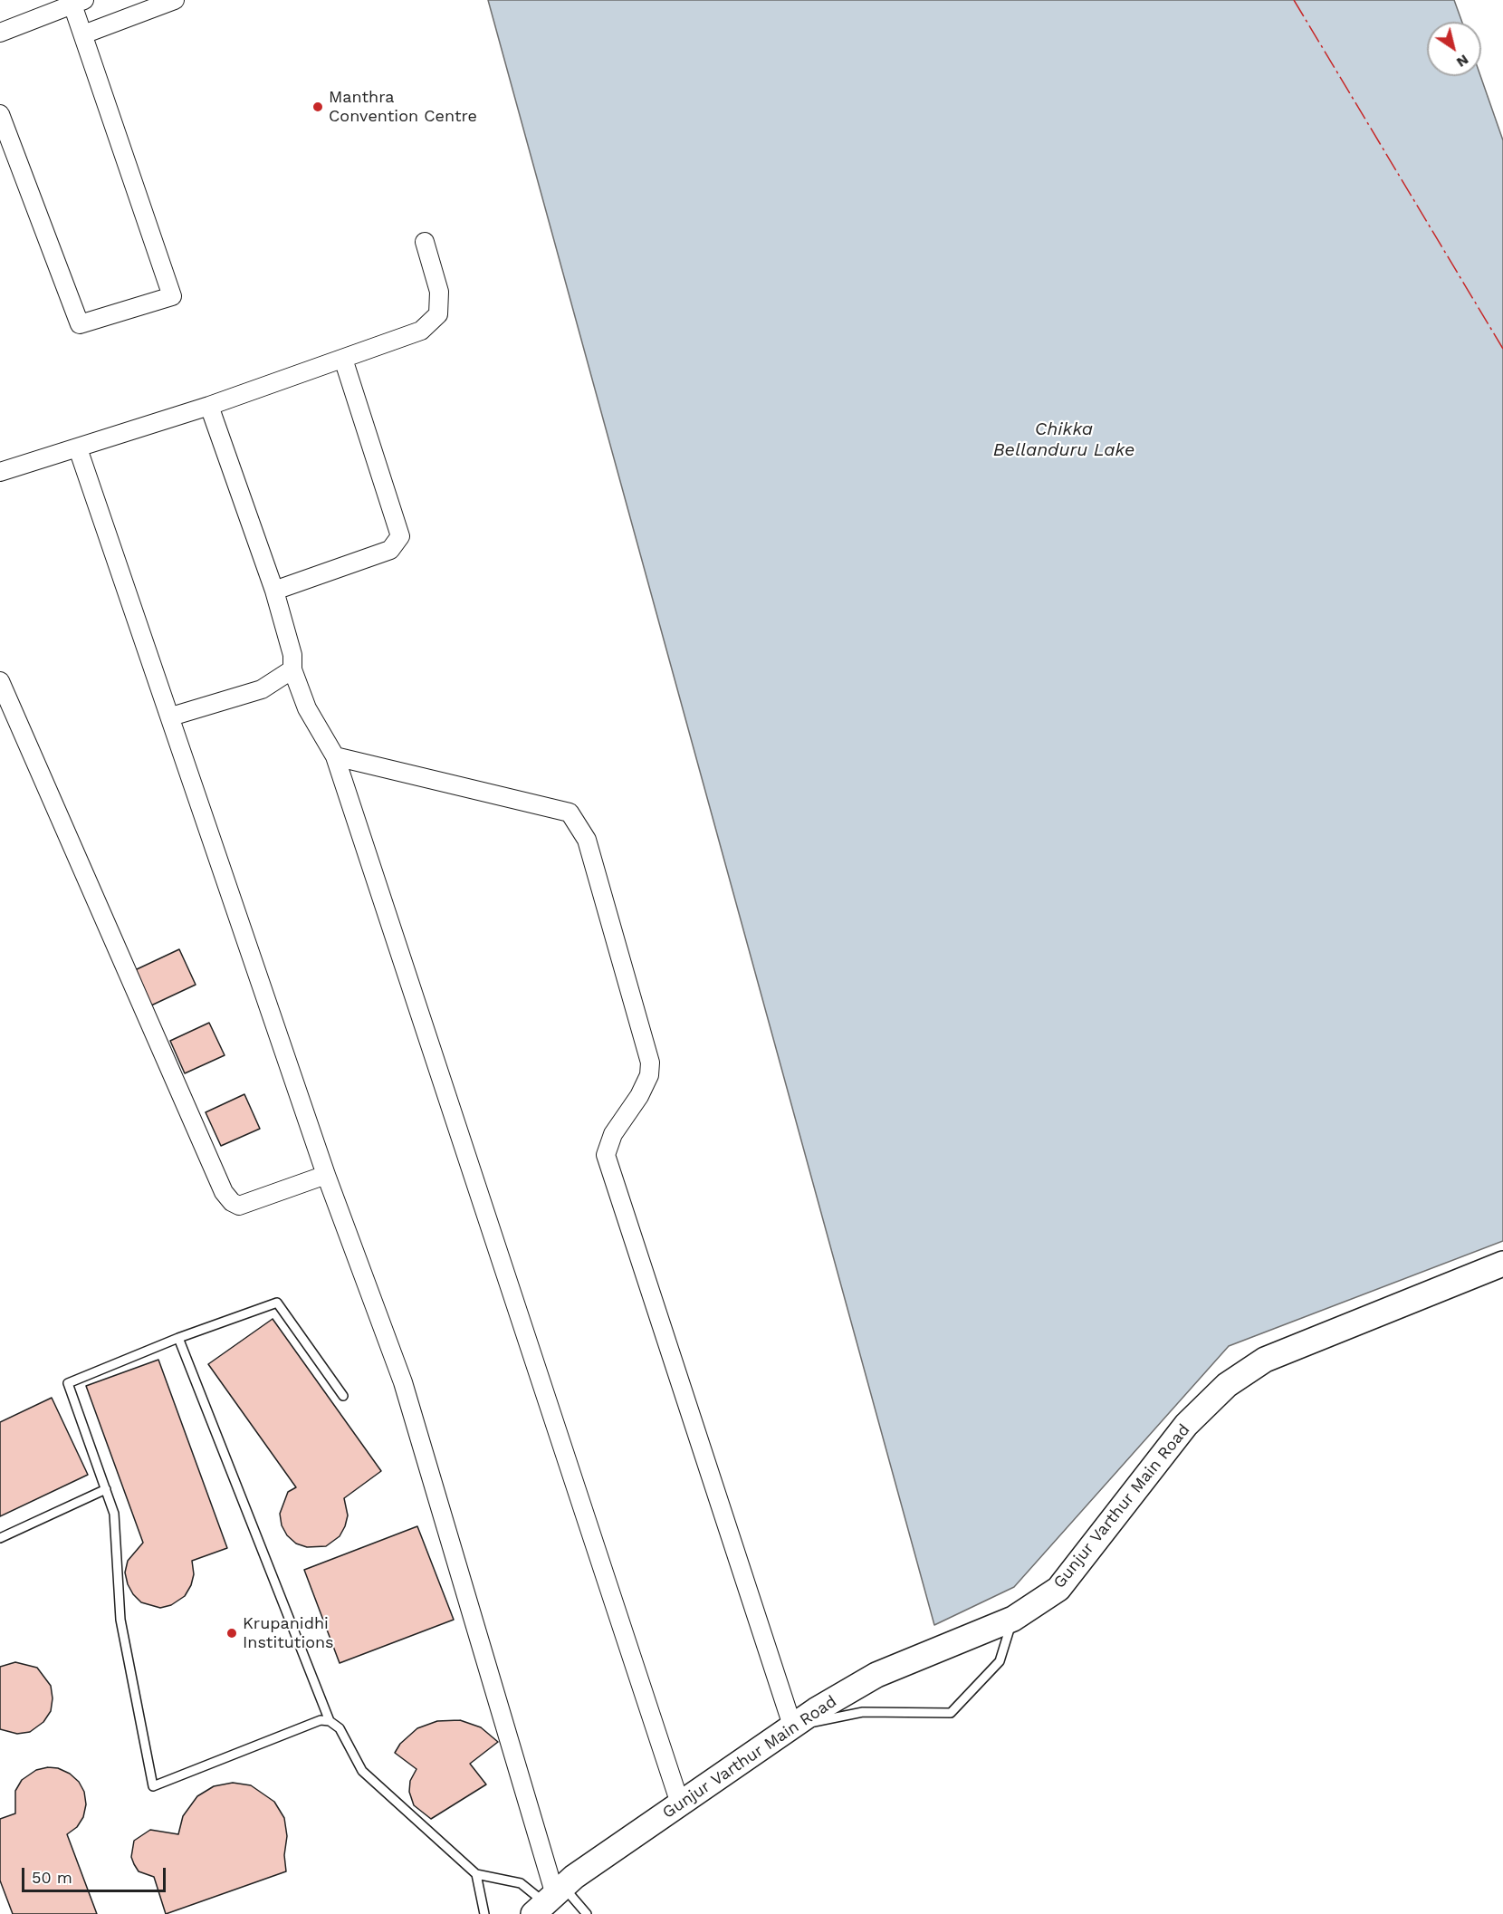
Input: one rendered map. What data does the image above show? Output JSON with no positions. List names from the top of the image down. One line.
{"streets":{"main road":["Gunjur Varthur Main Road"]},"water":["Chikka Bellanduru Lake"],"places":["Manthra Convention Centre","Krupanidhi Institutions"],"scale_bar":"50 m","north":"bottom right"}
